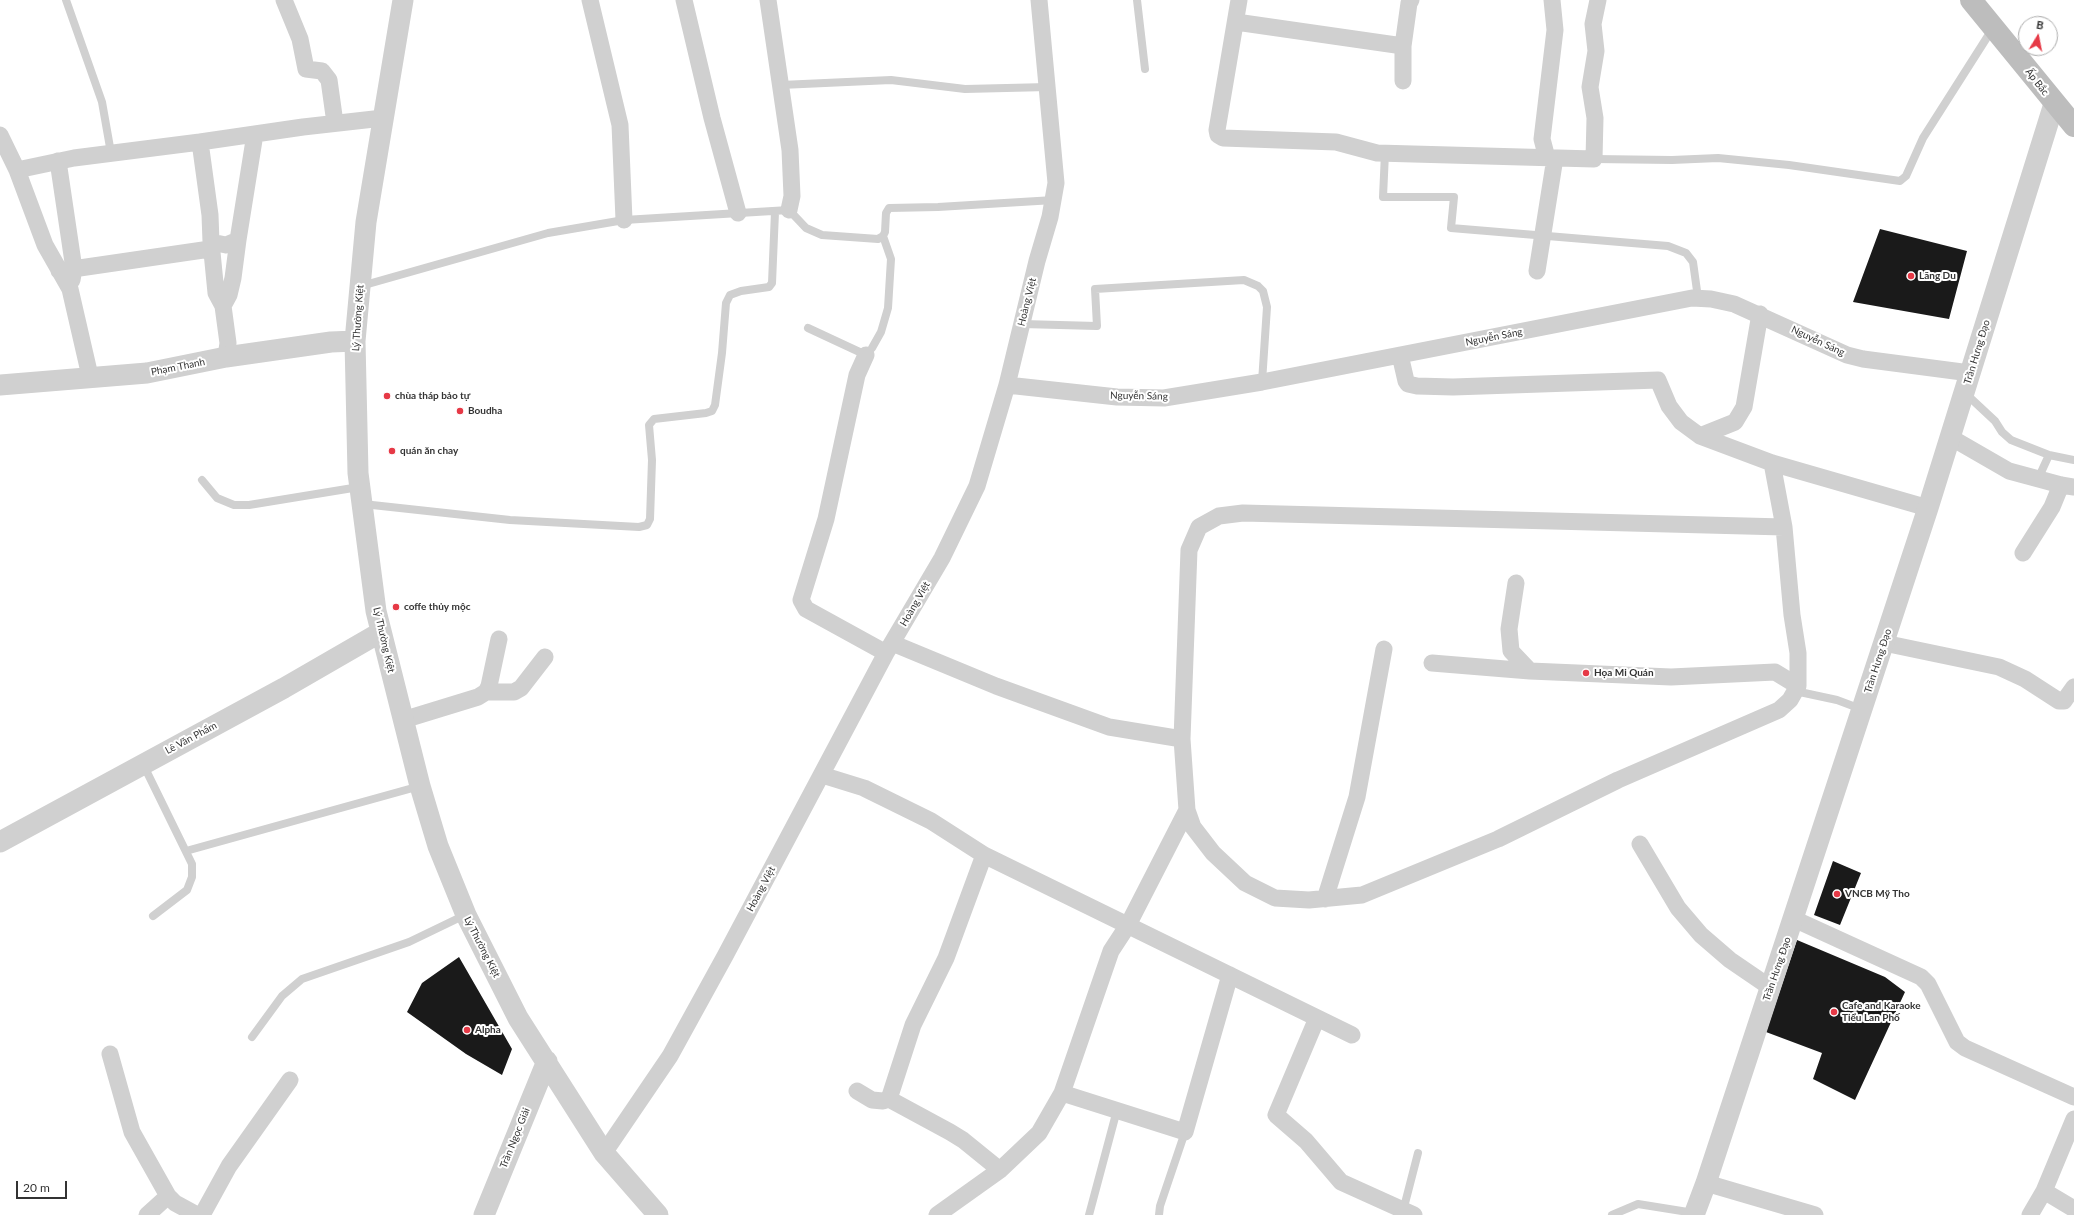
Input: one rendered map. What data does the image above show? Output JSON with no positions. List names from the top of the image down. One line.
{"streets":{"main road":["Ấp Bắc"],"street":["Hoàng Việt","Lý Thường Kiệt","Nguyễn Sáng","Trần Hưng Đạo","Phạm Thanh","Lê Văn Phẩm","Trần Ngọc Giải"]},"crossings":[["Ấp Bắc","Trần Hưng Đạo"],["Hoàng Việt","Lý Thường Kiệt"],["Hoàng Việt","Nguyễn Sáng"],["Lý Thường Kiệt","Phạm Thanh"],["Lý Thường Kiệt","Lê Văn Phẩm"],["Lý Thường Kiệt","Trần Ngọc Giải"],["Nguyễn Sáng","Trần Hưng Đạo"]],"places":["Lãng Du","chùa tháp bảo tự","Boudha","quán ăn chay","coffe thủy mộc","Họa Mi Quán","VNCB Mỹ Tho","Cafe and Karaoke Tiểu Lan Phố","Alpha"],"scale_bar":"20 m","north":"top"}
